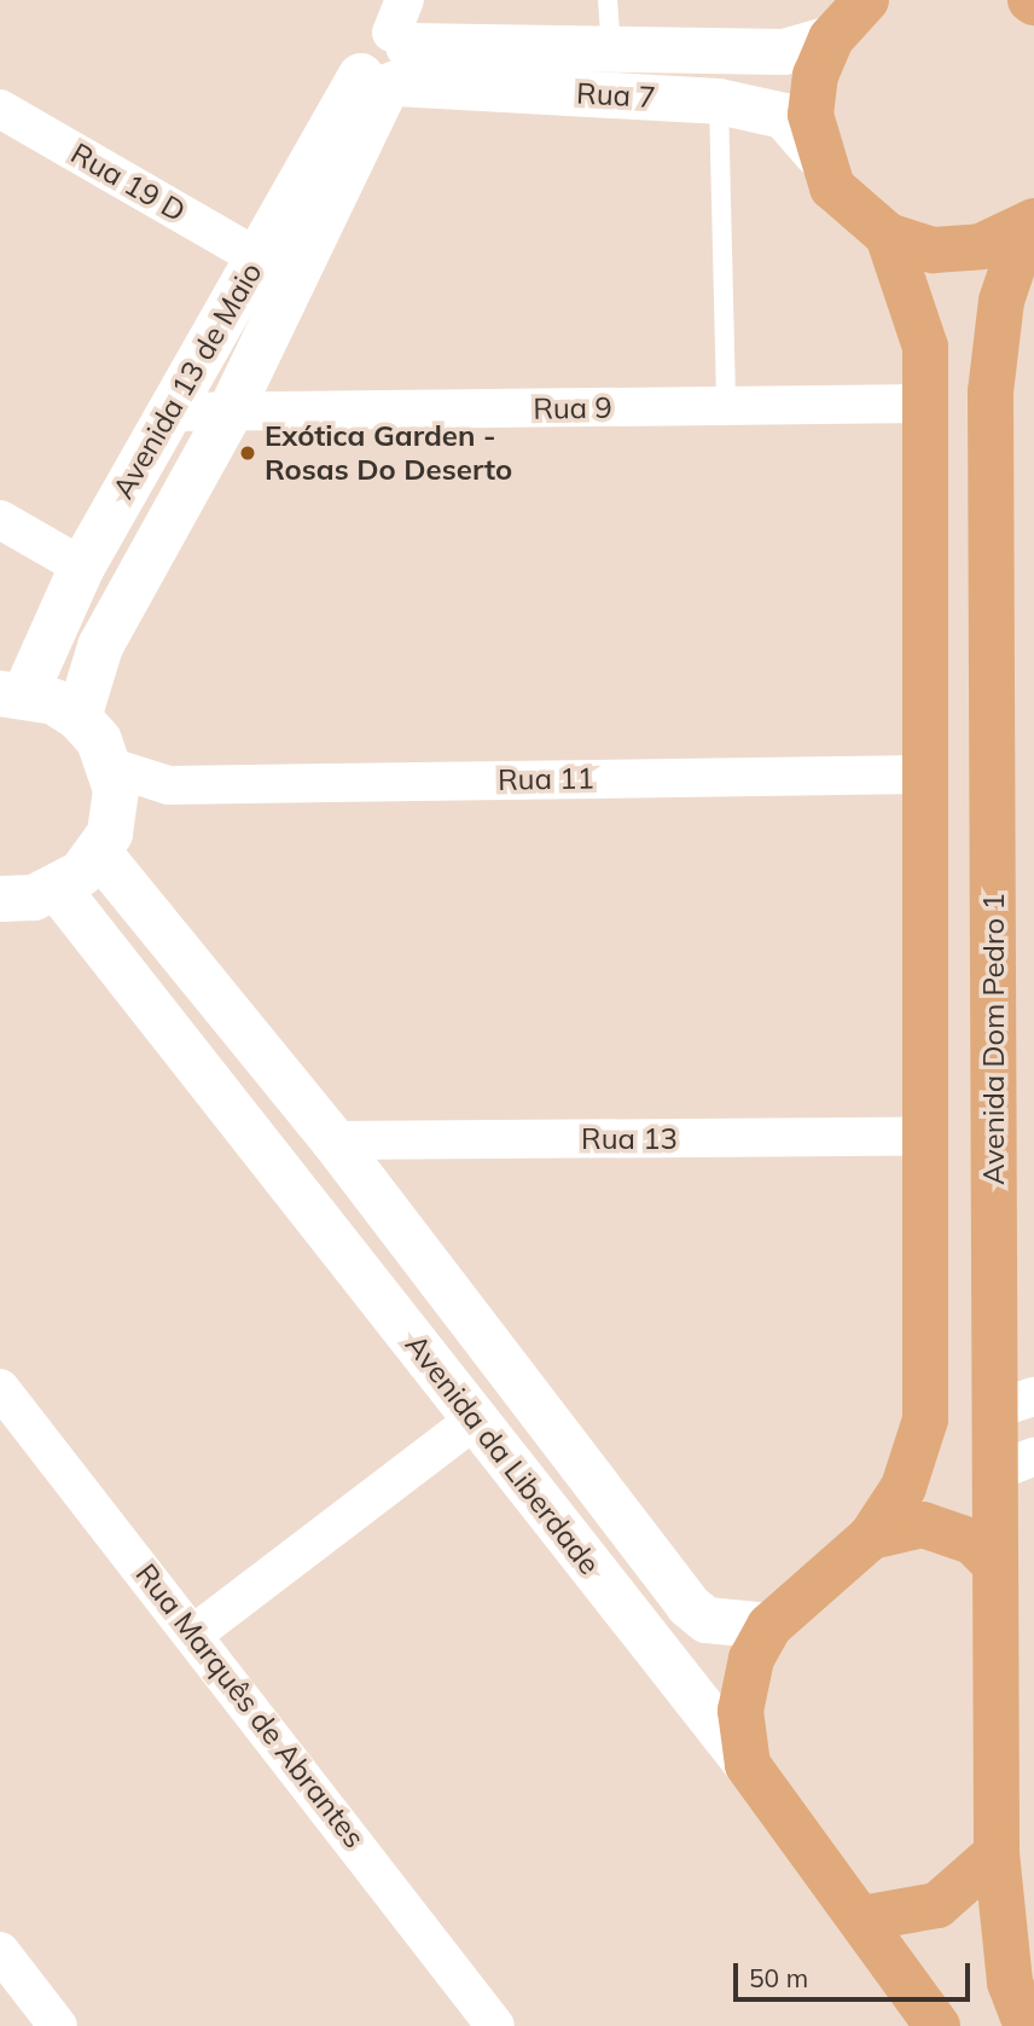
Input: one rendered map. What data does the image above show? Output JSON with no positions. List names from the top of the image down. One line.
{"streets":{"highway":["Avenida Dom Pedro 1","Avenida da Liberdade"],"main road":["Rua 7","Avenida 13 de Maio"],"street":["Rua 19 D","Rua 9","Rua 11","Rua 13","Rua Marquês de Abrantes"]},"crossings":[["Rua 7","Avenida 13 de Maio"],["Rua 19 D","Avenida 13 de Maio"],["Avenida 13 de Maio","Rua 9"],["Avenida 13 de Maio","Avenida da Liberdade"],["Rua 11","Avenida da Liberdade"],["Rua 13","Avenida da Liberdade"]],"places":["Exótica Garden - Rosas Do Deserto"],"scale_bar":"50 m"}
